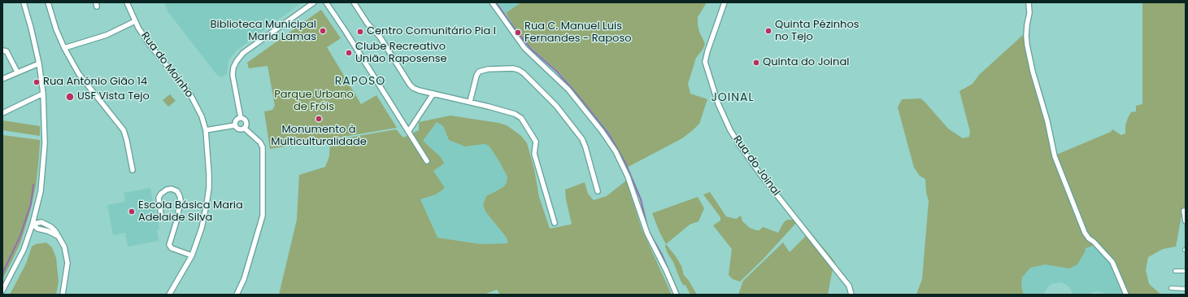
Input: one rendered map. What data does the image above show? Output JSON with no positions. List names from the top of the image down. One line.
{"streets":{"street":["Rua do Moinho","Rua do Joinal"]},"districts":["RAPOSO","JOINAL"],"parks":["Parque Urbano de Fróis"],"places":["Biblioteca Municipal Maria Lamas","Quinta Pézinhos no Tejo","Centro Comunitário Pia I","Rua C. Manuel Luis Fernandes - Raposo","Clube Recreativo União Raposense","Quinta do Joinal","Rua António Gião 14","USF Vista Tejo","Monumento à Multiculturalidade","Escola Básica Maria Adelaide Silva"]}
